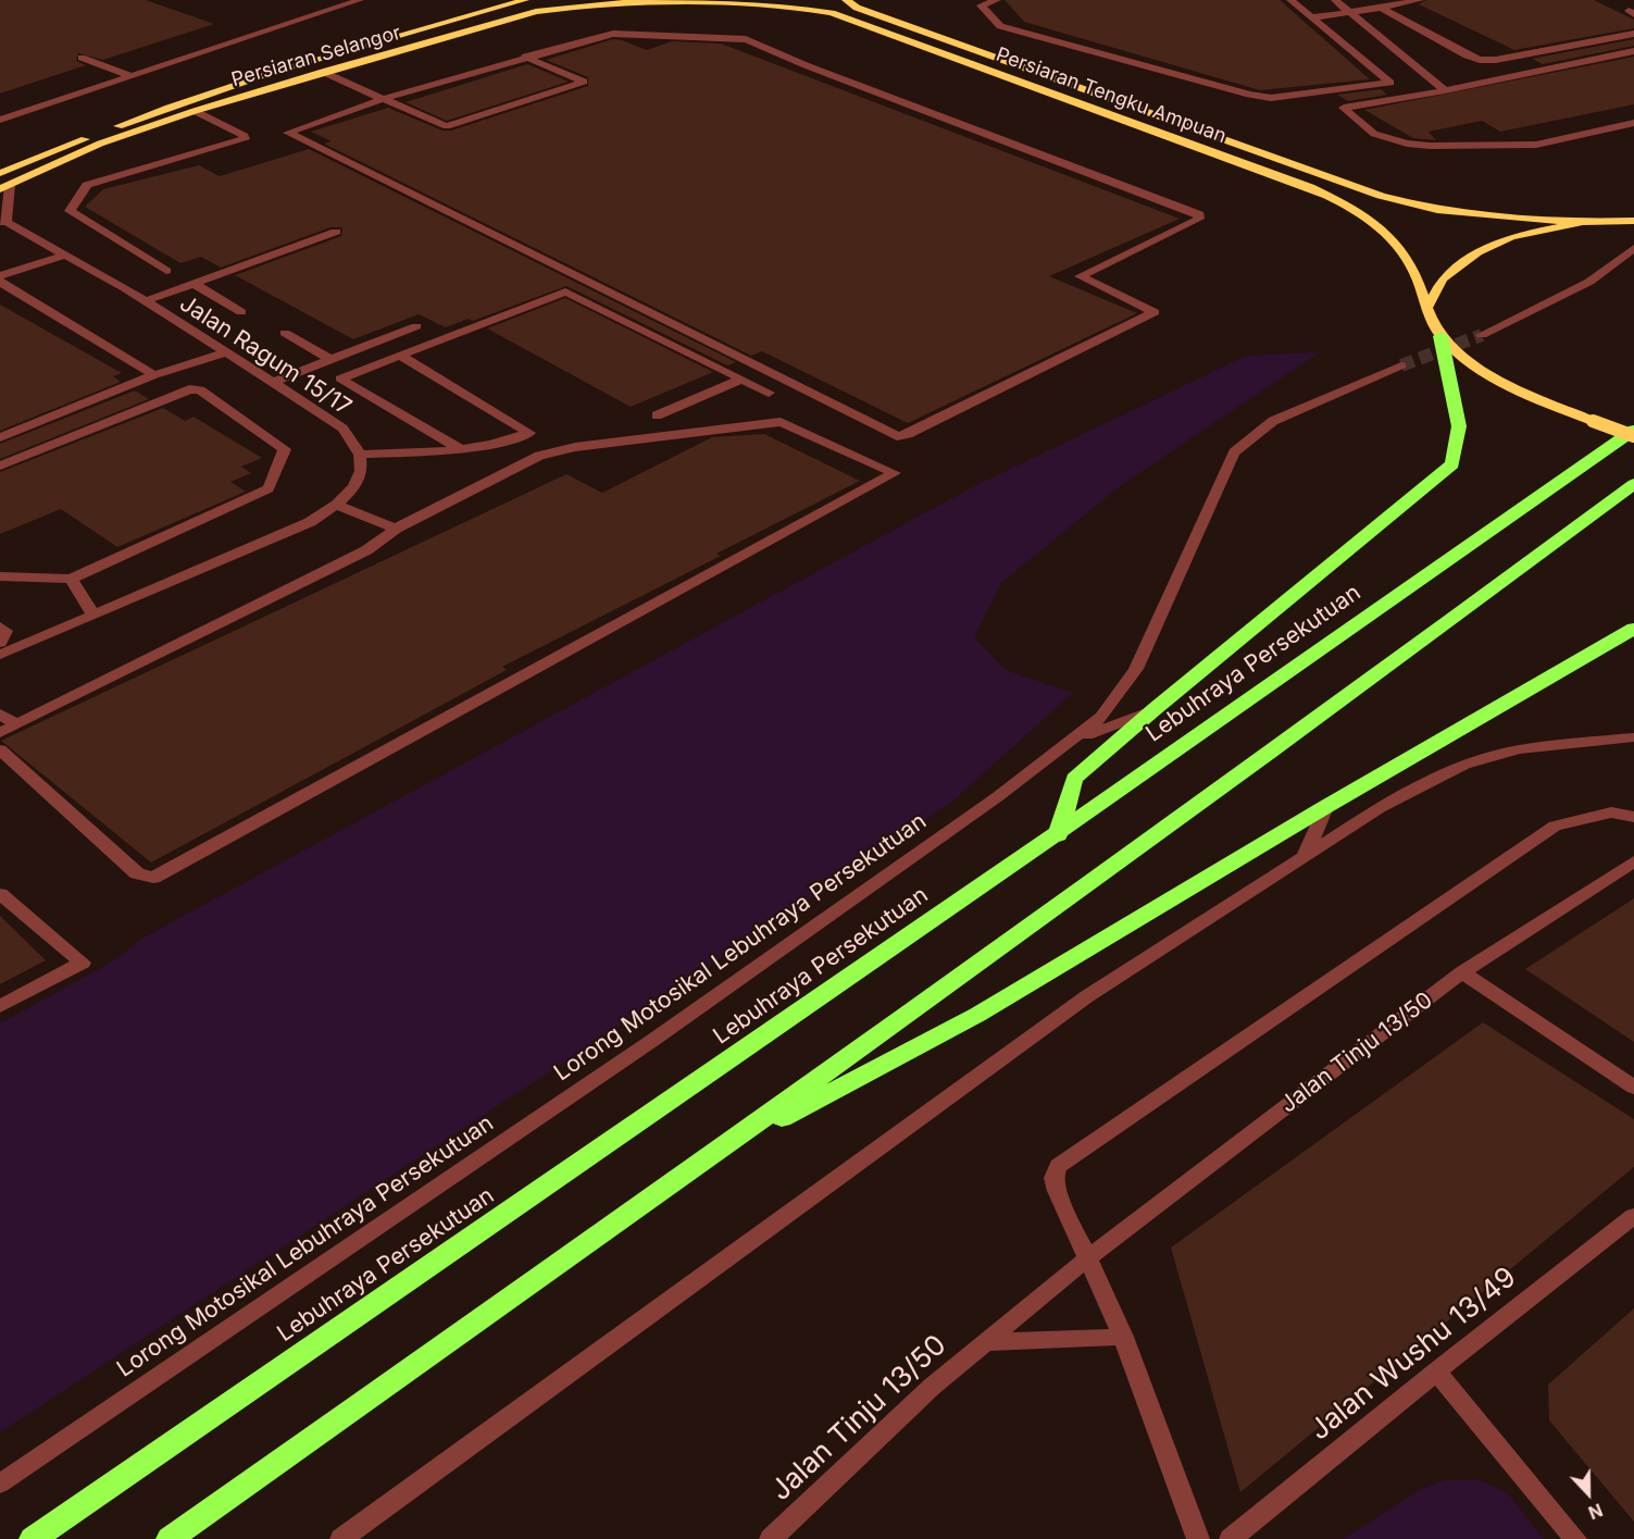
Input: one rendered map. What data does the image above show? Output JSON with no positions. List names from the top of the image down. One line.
{"streets":{"highway":["Lebuhraya Persekutuan"],"main road":["Persiaran Selangor","Persiaran Tengku Ampuan"],"street":["Jalan Ragum 15/17","Lorong Motosikal Lebuhraya Persekutuan","Jalan Tinju 13/50","Jalan Wushu 13/49"]},"crossings":[["Persiaran Selangor","Persiaran Tengku Ampuan"],["Persiaran Selangor","Jalan Ragum 15/17"]],"north":"bottom"}
